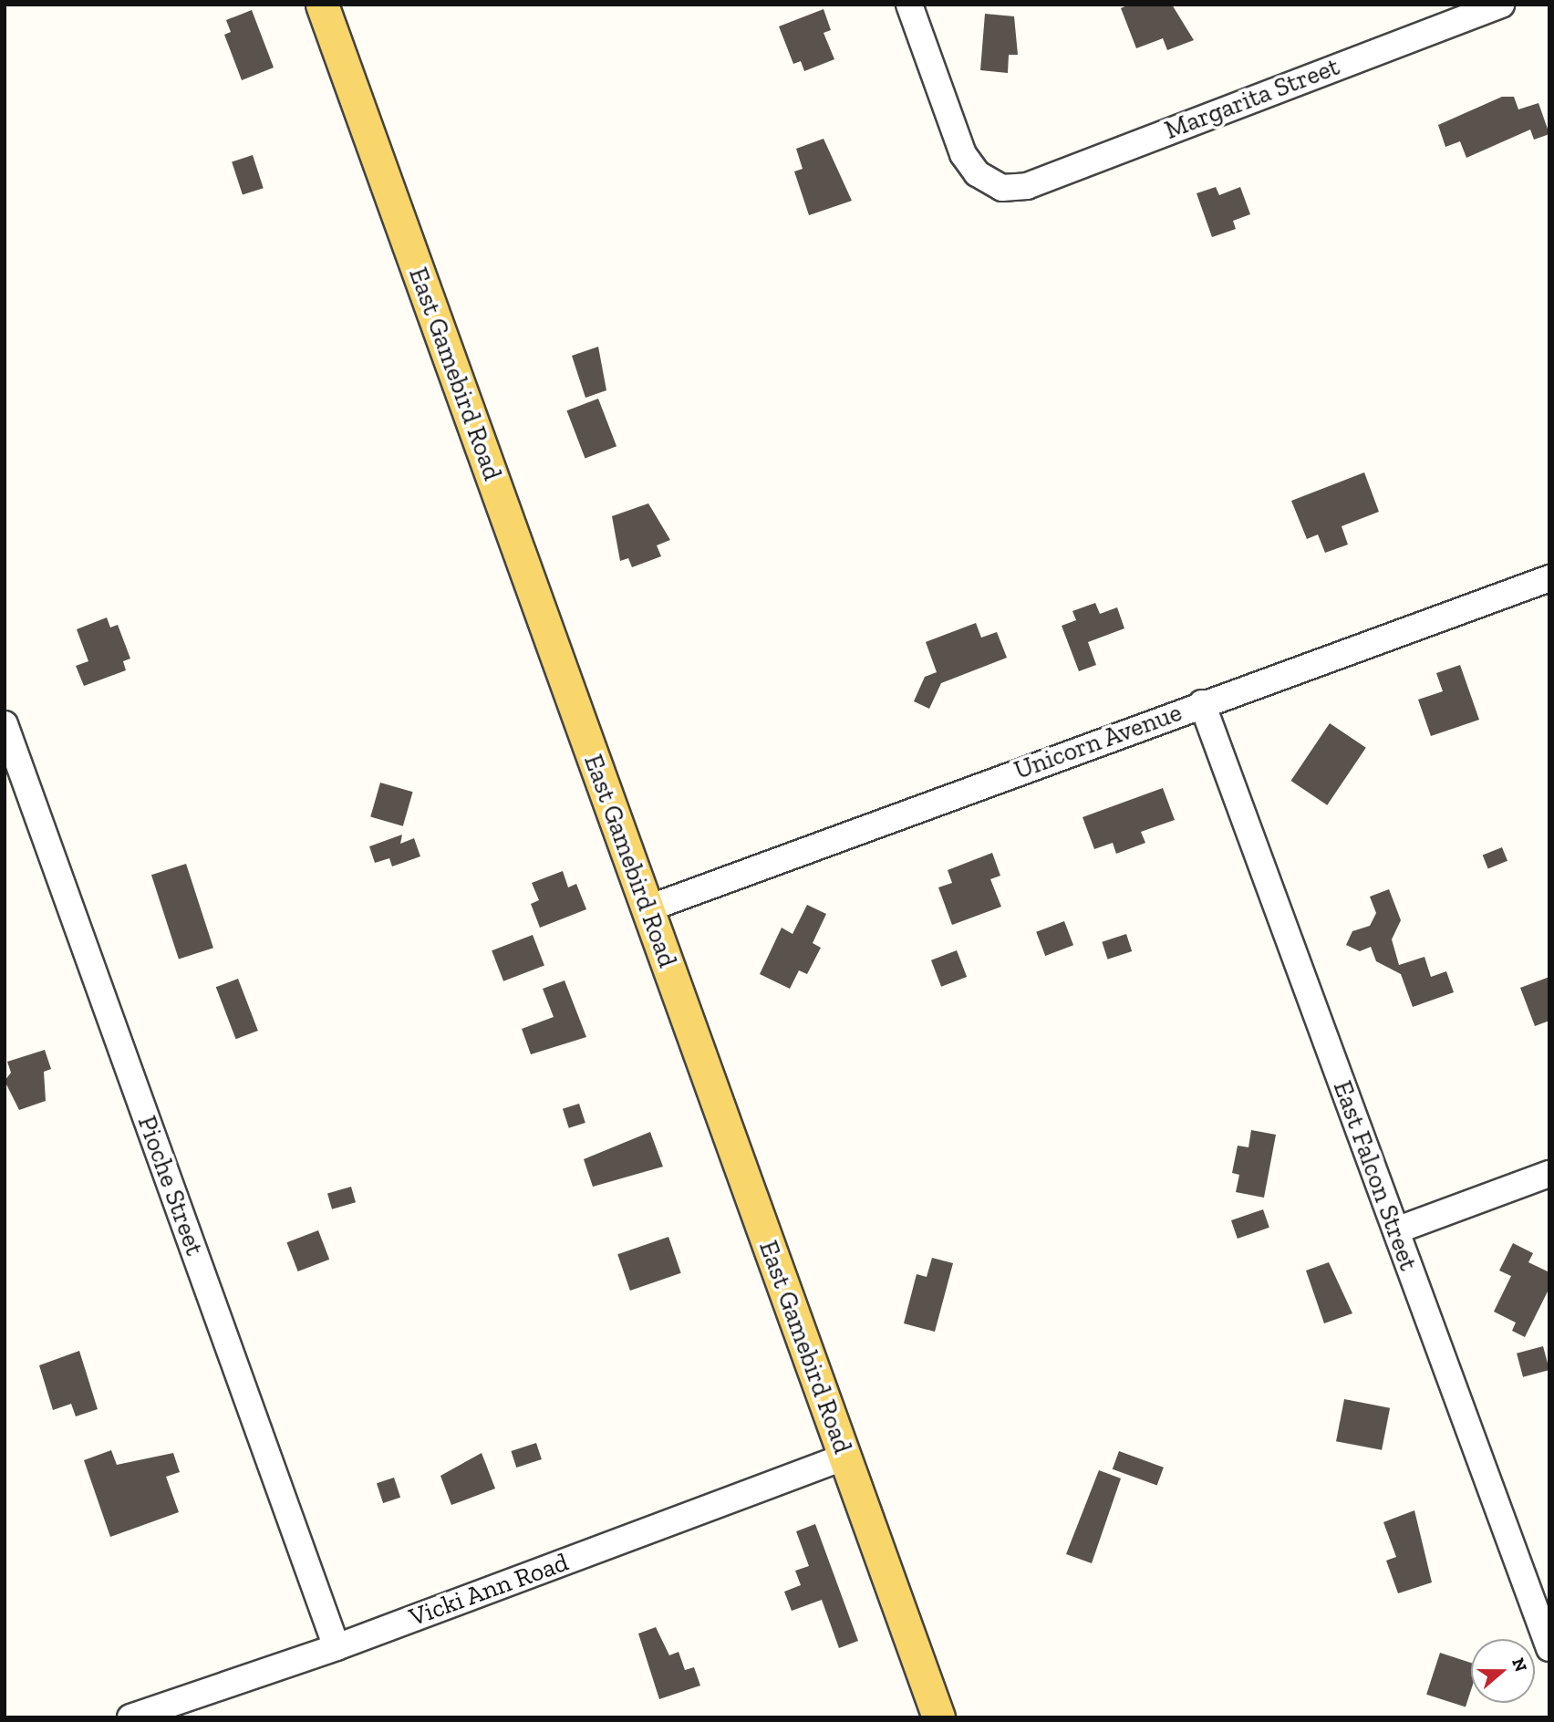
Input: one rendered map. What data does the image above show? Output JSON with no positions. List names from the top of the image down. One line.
{"streets":{"main road":["East Gamebird Road"],"street":["Margarita Street","Unicorn Avenue","East Falcon Street","Pioche Street","Vicki Ann Road"]},"crossings":[["East Gamebird Road","Unicorn Avenue"],["East Gamebird Road","Vicki Ann Road"],["Unicorn Avenue","East Falcon Street"],["Pioche Street","Vicki Ann Road"]],"north":"right"}
